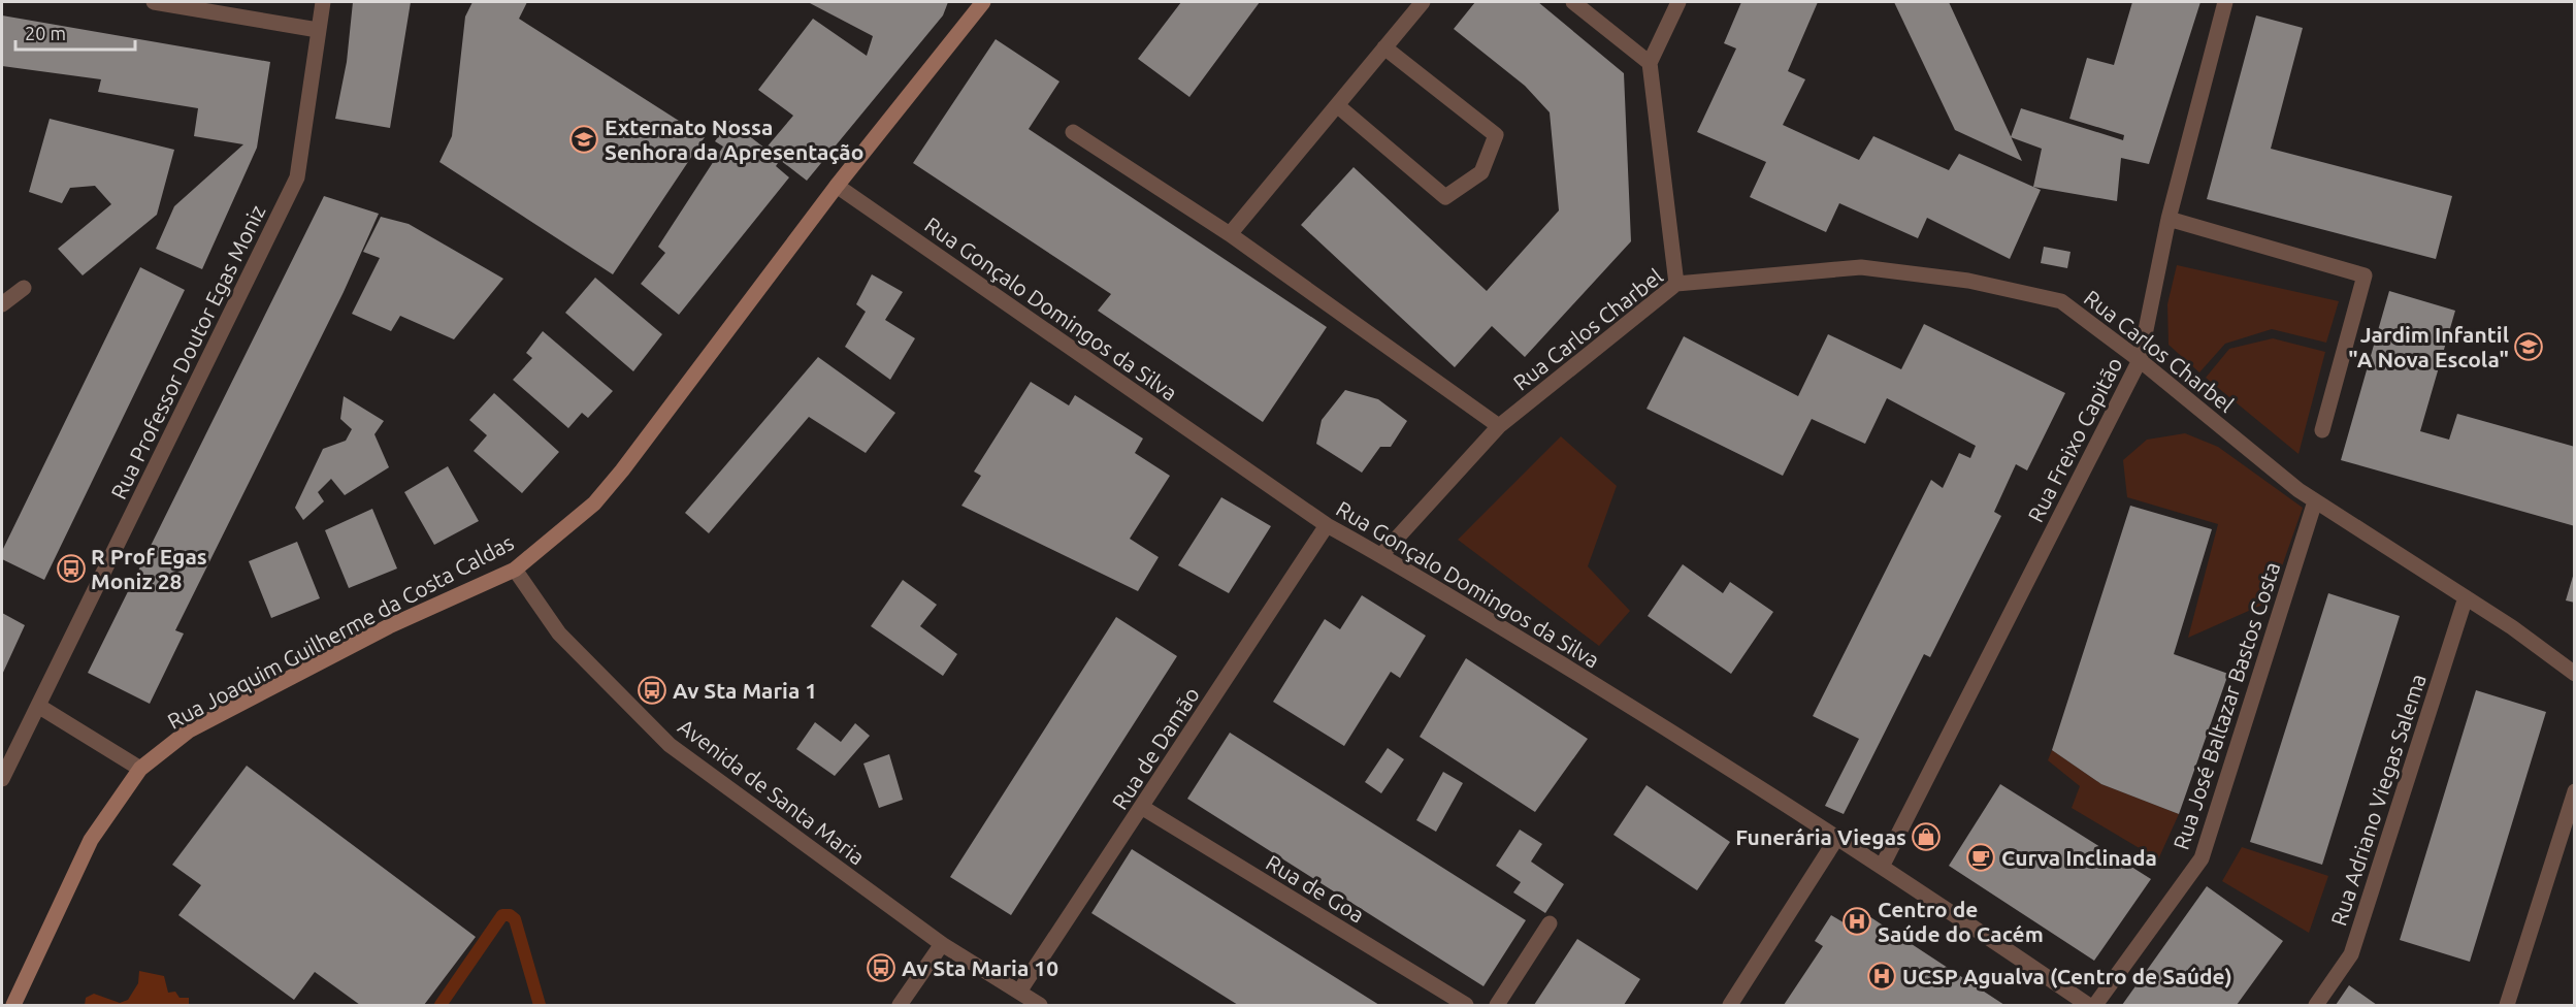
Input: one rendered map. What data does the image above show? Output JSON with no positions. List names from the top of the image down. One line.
{"streets":{"street":["Rua Gonçalo Domingos da Silva","Rua Carlos Charbel","Rua Professor Doutor Egas Moniz","Rua Freixo Capitão","Rua Joaquim Guilherme da Costa Caldas","Rua José Baltazar Bastos Costa","Rua de Damão","Avenida de Santa Maria","Rua Adriano Viegas Salema","Rua de Goa"]},"crossings":[["Rua Gonçalo Domingos da Silva","Rua Carlos Charbel"],["Rua Gonçalo Domingos da Silva","Rua Freixo Capitão"],["Rua Gonçalo Domingos da Silva","Rua Joaquim Guilherme da Costa Caldas"],["Rua Gonçalo Domingos da Silva","Rua de Damão"],["Rua Carlos Charbel","Rua Freixo Capitão"],["Rua Carlos Charbel","Rua José Baltazar Bastos Costa"],["Rua Carlos Charbel","Rua Adriano Viegas Salema"],["Rua Joaquim Guilherme da Costa Caldas","Avenida de Santa Maria"],["Rua de Damão","Avenida de Santa Maria"],["Rua de Damão","Rua de Goa"]],"places":{"school or university":["Externato Nossa Senhora da Apresentação","Jardim Infantil \"A Nova Escola\""],"bus stop":["R Prof Egas Moniz 28","Av Sta Maria 1","Av Sta Maria 10"],"shop":["Funerária Viegas"],"cafe":["Curva Inclinada"],"hospital":["Centro de Saúde do Cacém","UCSP Agualva (Centro de Saúde)"]},"scale_bar":"20 m"}
